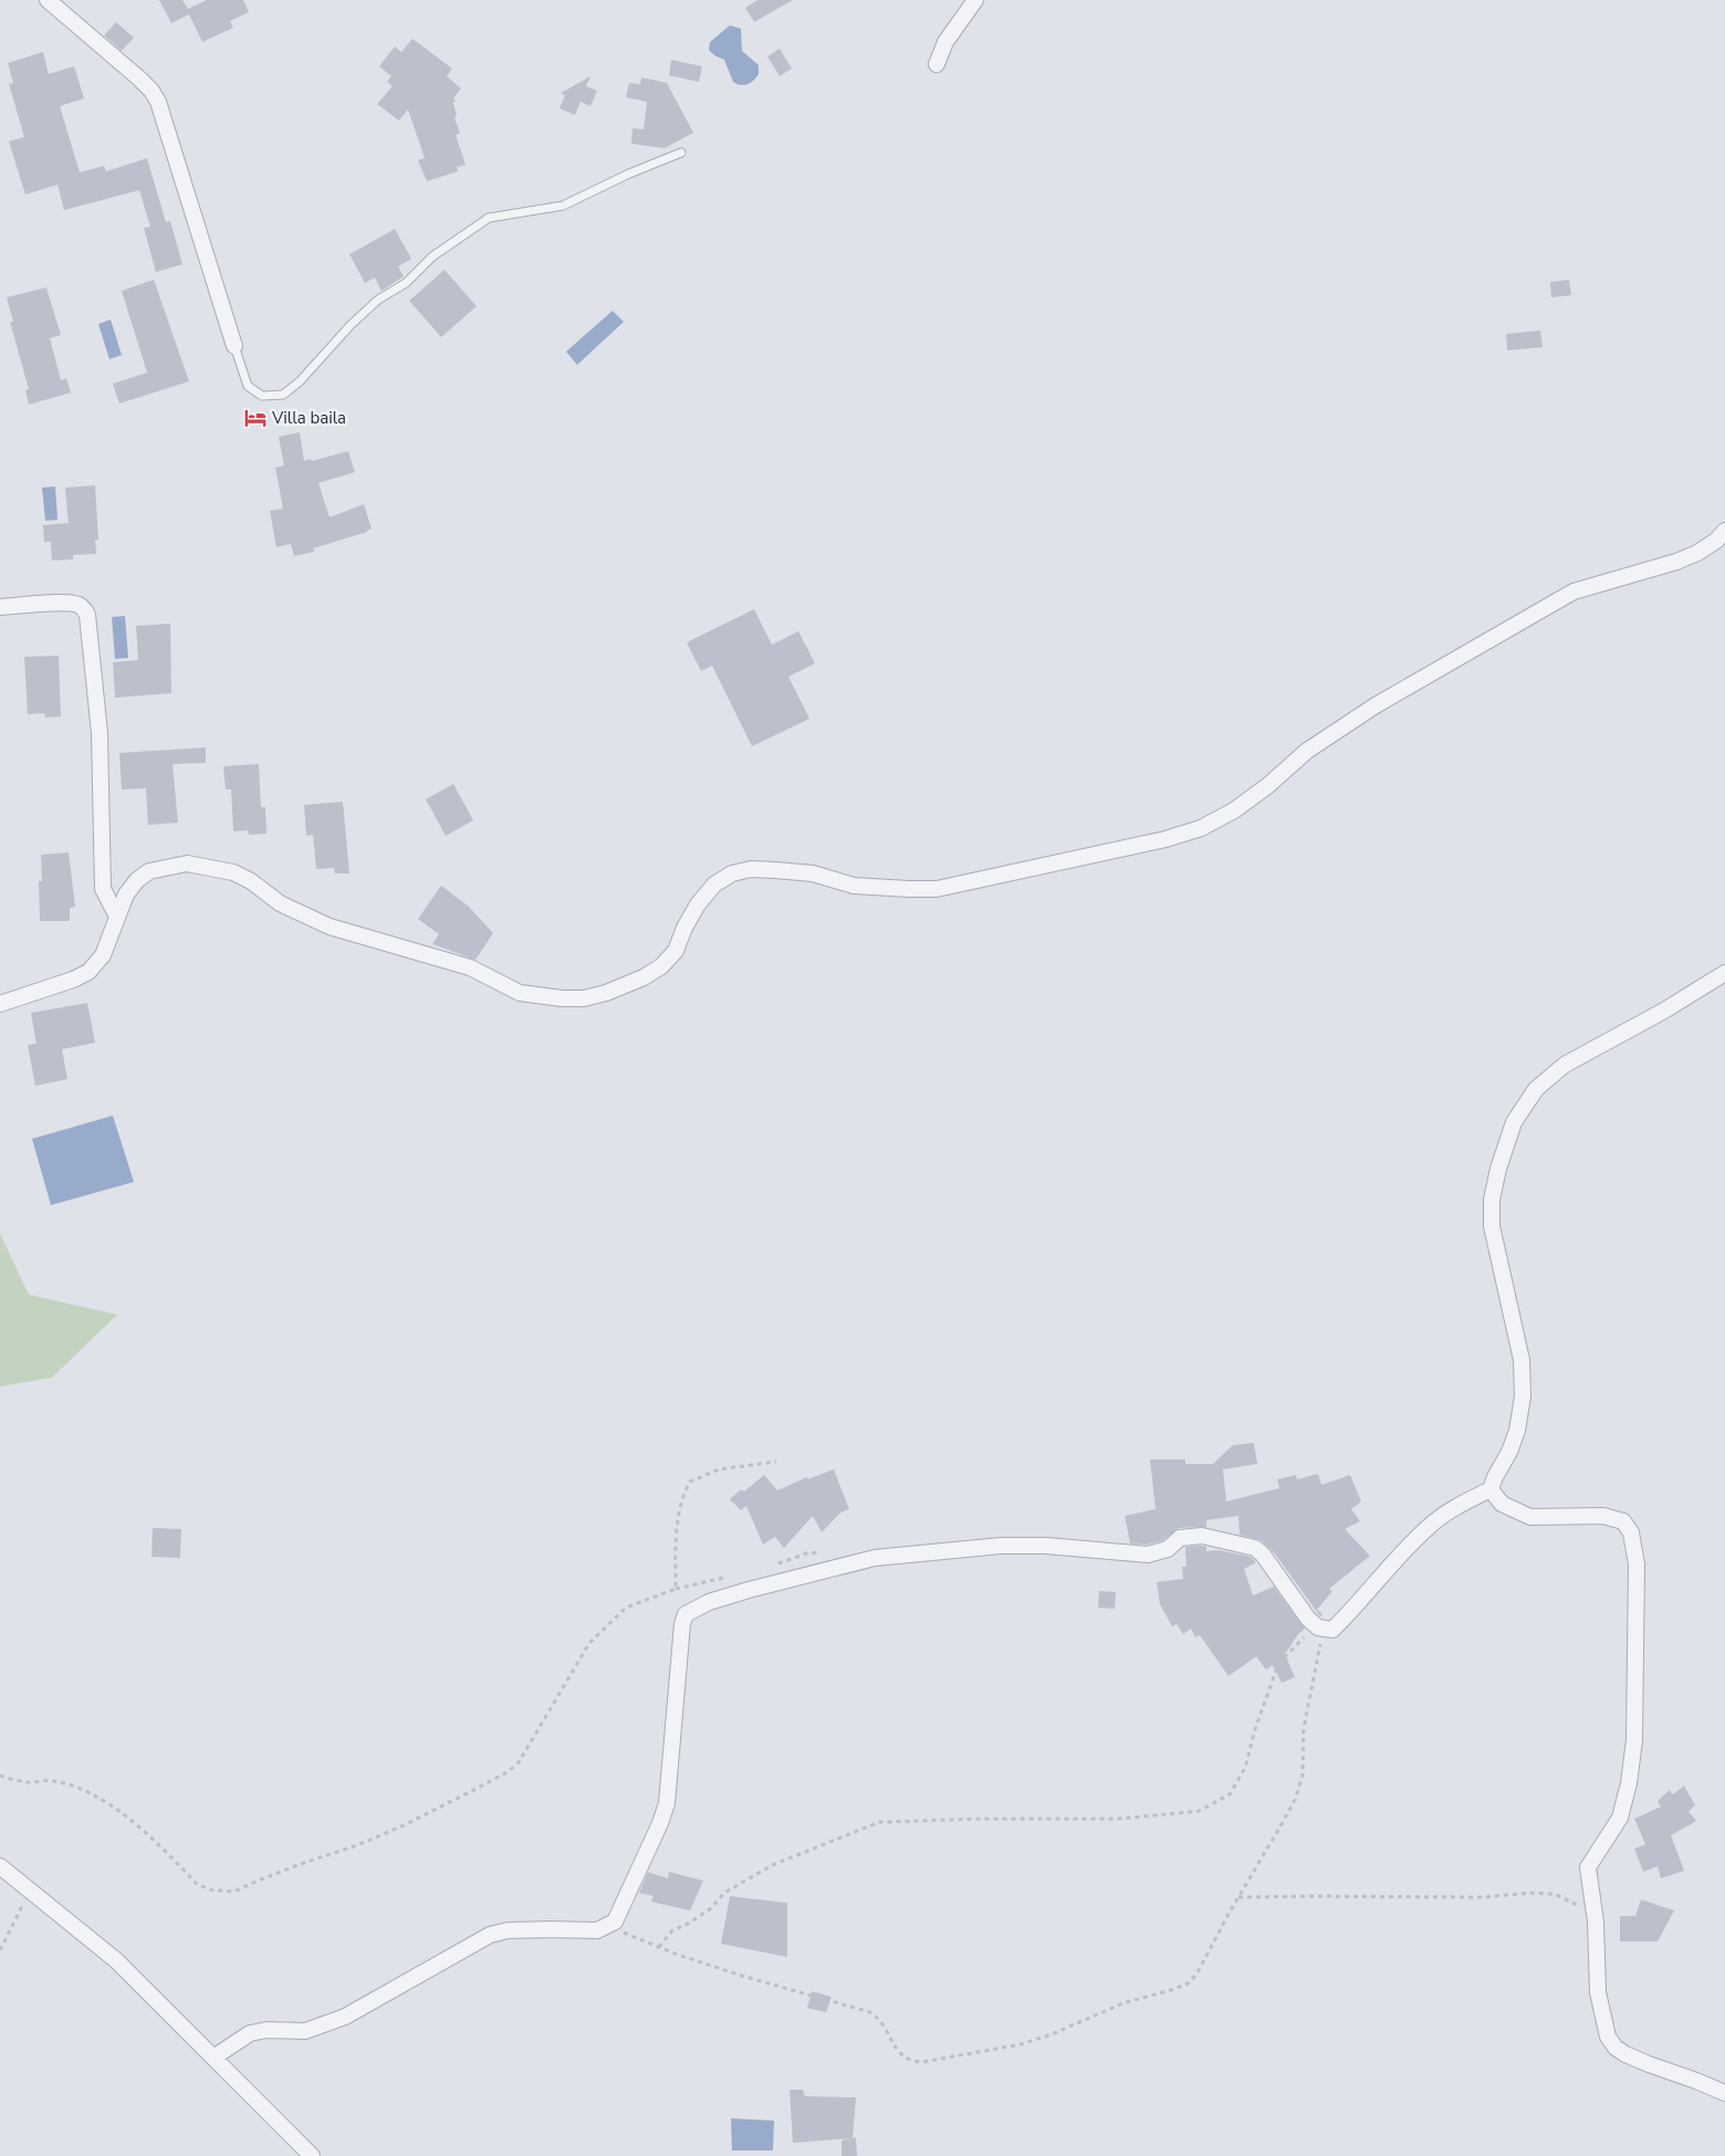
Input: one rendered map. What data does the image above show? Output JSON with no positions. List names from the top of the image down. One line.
{"places":{"hotel":["Villa baila"]}}
